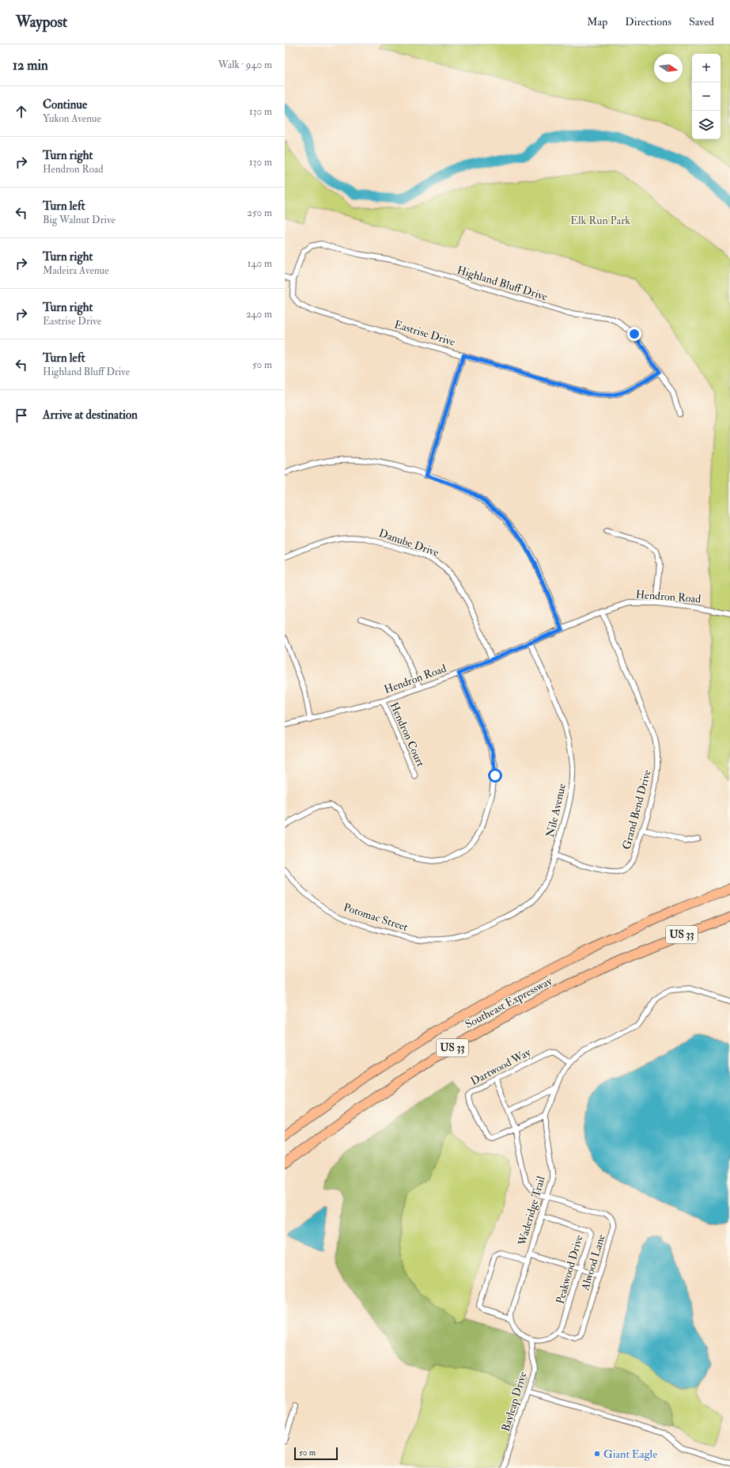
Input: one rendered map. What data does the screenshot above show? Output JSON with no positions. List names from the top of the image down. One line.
{"streets":{"highway":["US 33","Southeast Expressway"],"street":["Highland Bluff Drive","Eastrise Drive","Danube Drive","Hendron Road","Hendron Court","Grand Bend Drive","Nile Avenue","Potomac Street","Dartwood Way","Waderidge Trail","Alwood Lane","Peakwood Drive","Bayleap Drive"]},"crossings":[["Highland Bluff Drive","Eastrise Drive"],["Danube Drive","Hendron Road"],["Hendron Road","Hendron Court"],["Hendron Road","Grand Bend Drive"],["Hendron Road","Nile Avenue"],["Grand Bend Drive","Nile Avenue"],["Nile Avenue","Potomac Street"],["Dartwood Way","Waderidge Trail"],["Waderidge Trail","Alwood Lane"],["Waderidge Trail","Peakwood Drive"],["Alwood Lane","Peakwood Drive"]],"parks":["Elk Run Park"],"places":["Giant Eagle"],"scale_bar":"50 m","north":"right","page":{"header":"Waypost","nav":["Map","Directions","Saved"],"heading":["12 min","Walk · 940 m"],"map_buttons":["+","−"],"list":[["Continue","Yukon Avenue","130 m"],["Turn right","Hendron Road","130 m"],["Turn left","Big Walnut Drive","250 m"],["Turn right","Madeira Avenue","140 m"],["Turn right","Eastrise Drive","240 m"],["Turn left","Highland Bluff Drive","50 m"],"Arrive at destination"],"scale":"50 m"}}
